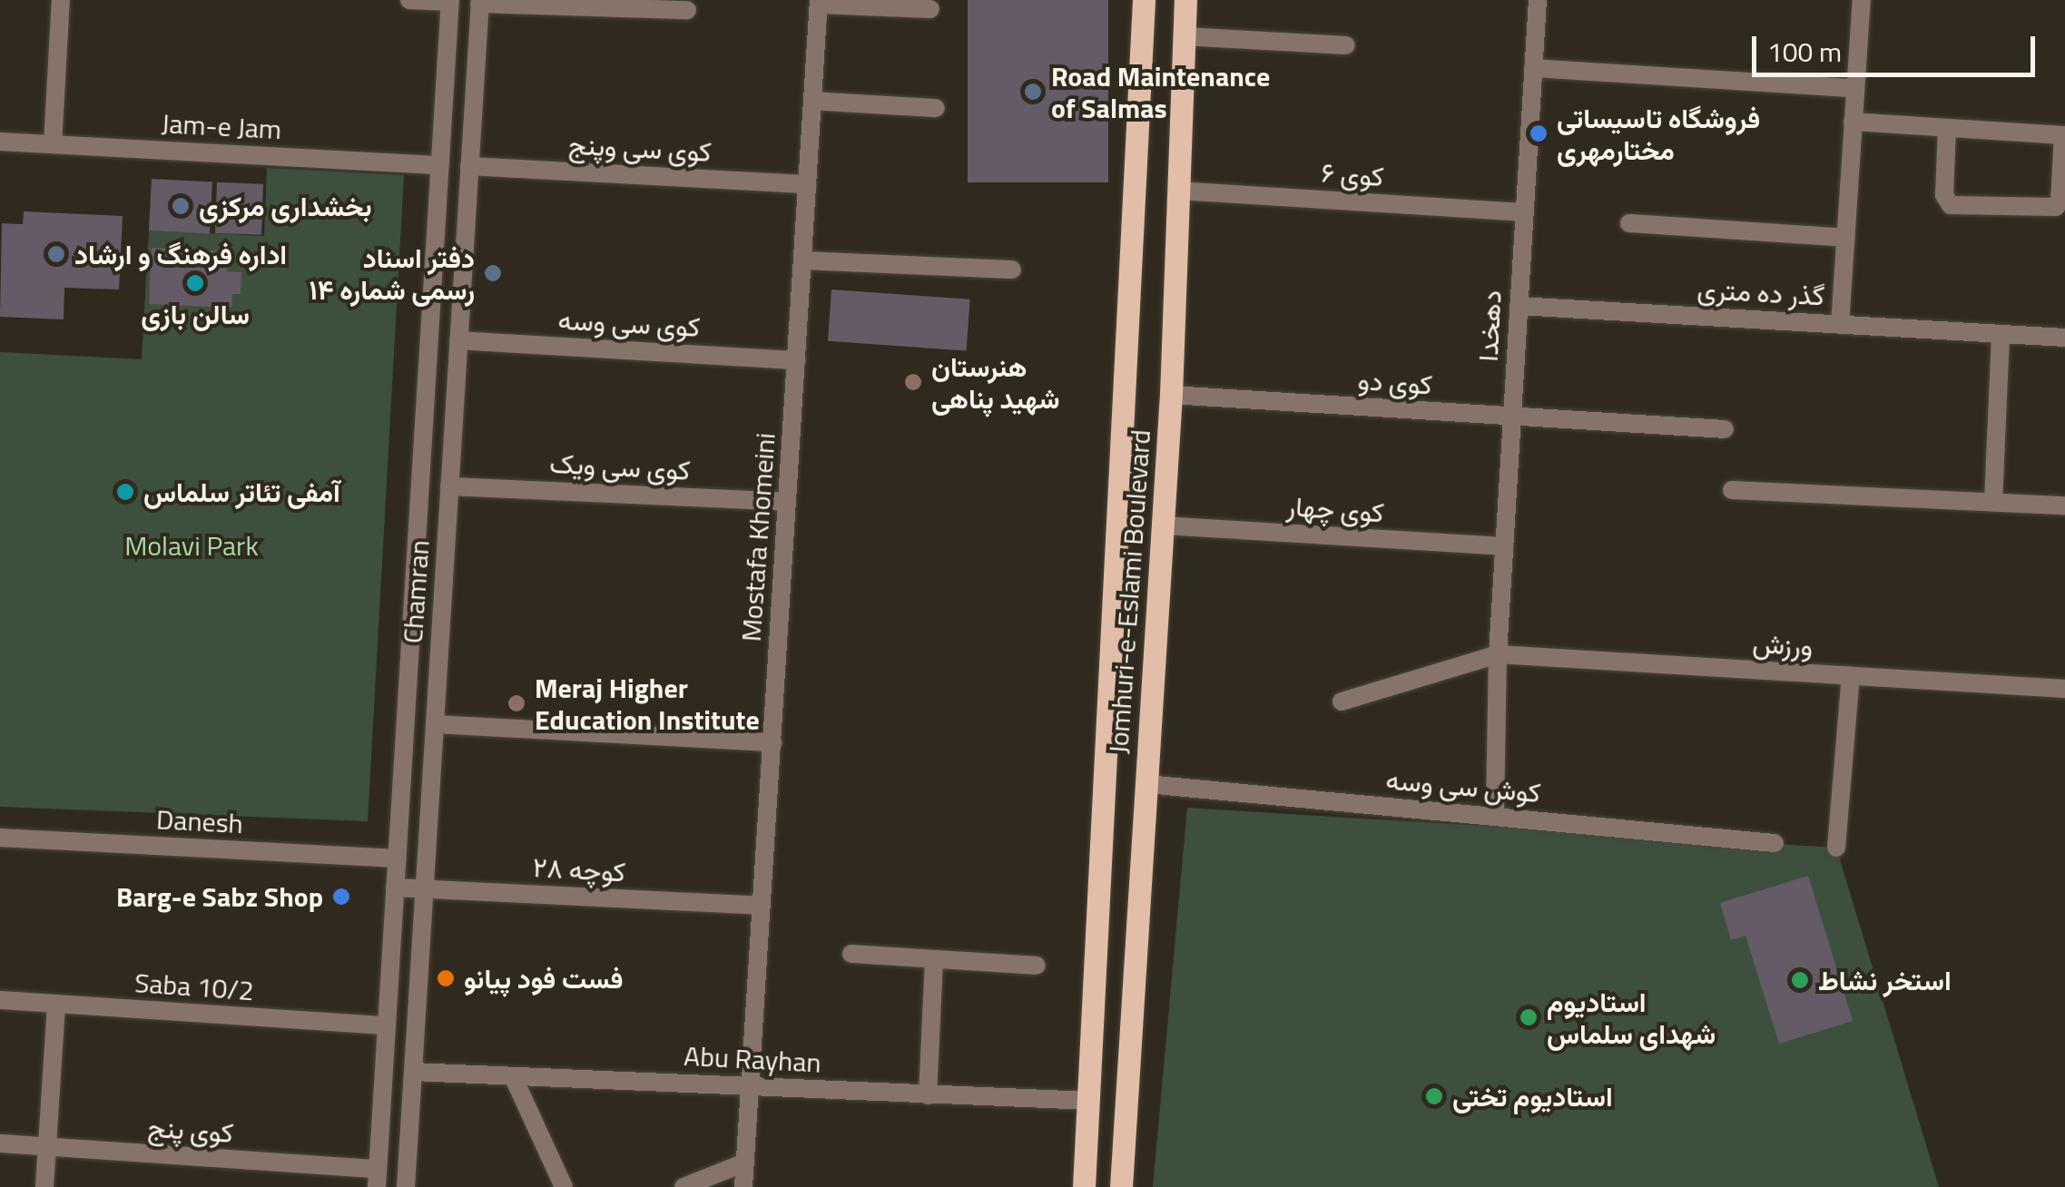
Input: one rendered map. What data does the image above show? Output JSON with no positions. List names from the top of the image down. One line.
{"streets":{"main road":["Jomhuri-e-Eslami Boulevard"],"street":["Jam-e Jam","کوی سی وپنج","کوی ۶","گذر ده متری","کوی سی وسه","دهخدا","کوی دو","کوی سی ویک","کوی چهار","Mostafa Khomeini","Chamran","ورزش","کوش سی وسه","Danesh","کوچه ۲۸","Saba 10/2","Abu Rayhan","کوی پنج"]},"crossings":[["Jam-e Jam","کوی سی وپنج"],["Jam-e Jam","Chamran"],["کوی سی وپنج","Mostafa Khomeini"],["کوی سی وپنج","Chamran"],["کوی ۶","دهخدا"],["کوی ۶","Jomhuri-e-Eslami Boulevard"],["گذر ده متری","دهخدا"],["کوی سی وسه","Mostafa Khomeini"],["کوی سی وسه","Chamran"],["دهخدا","کوی دو"],["دهخدا","کوی چهار"],["دهخدا","ورزش"],["کوی دو","Jomhuri-e-Eslami Boulevard"],["کوی سی ویک","Mostafa Khomeini"],["کوی سی ویک","Chamran"],["کوی چهار","Jomhuri-e-Eslami Boulevard"],["Mostafa Khomeini","کوچه ۲۸"],["Mostafa Khomeini","Abu Rayhan"],["Chamran","Danesh"],["Chamran","کوچه ۲۸"],["Chamran","Saba 10/2"],["Chamran","Abu Rayhan"],["Chamran","کوی پنج"],["Jomhuri-e-Eslami Boulevard","کوش سی وسه"],["Jomhuri-e-Eslami Boulevard","Abu Rayhan"]],"parks":["Molavi Park"],"places":["Road Maintenance of Salmas","فروشگاه تاسیساتی مختارمهری","بخشداری مرکزی","اداره فرهنگ و ارشاد","دفتر اسناد رسمی شماره ۱۴","سالن بازی","هنرستان شهید پناهی","آمفی تئاتر سلماس","Meraj Higher Education Institute","Barg-e Sabz Shop","فست فود پیانو","استخر نشاط","استادیوم شهدای سلماس","استادیوم تختی"],"scale_bar":"100 m"}
